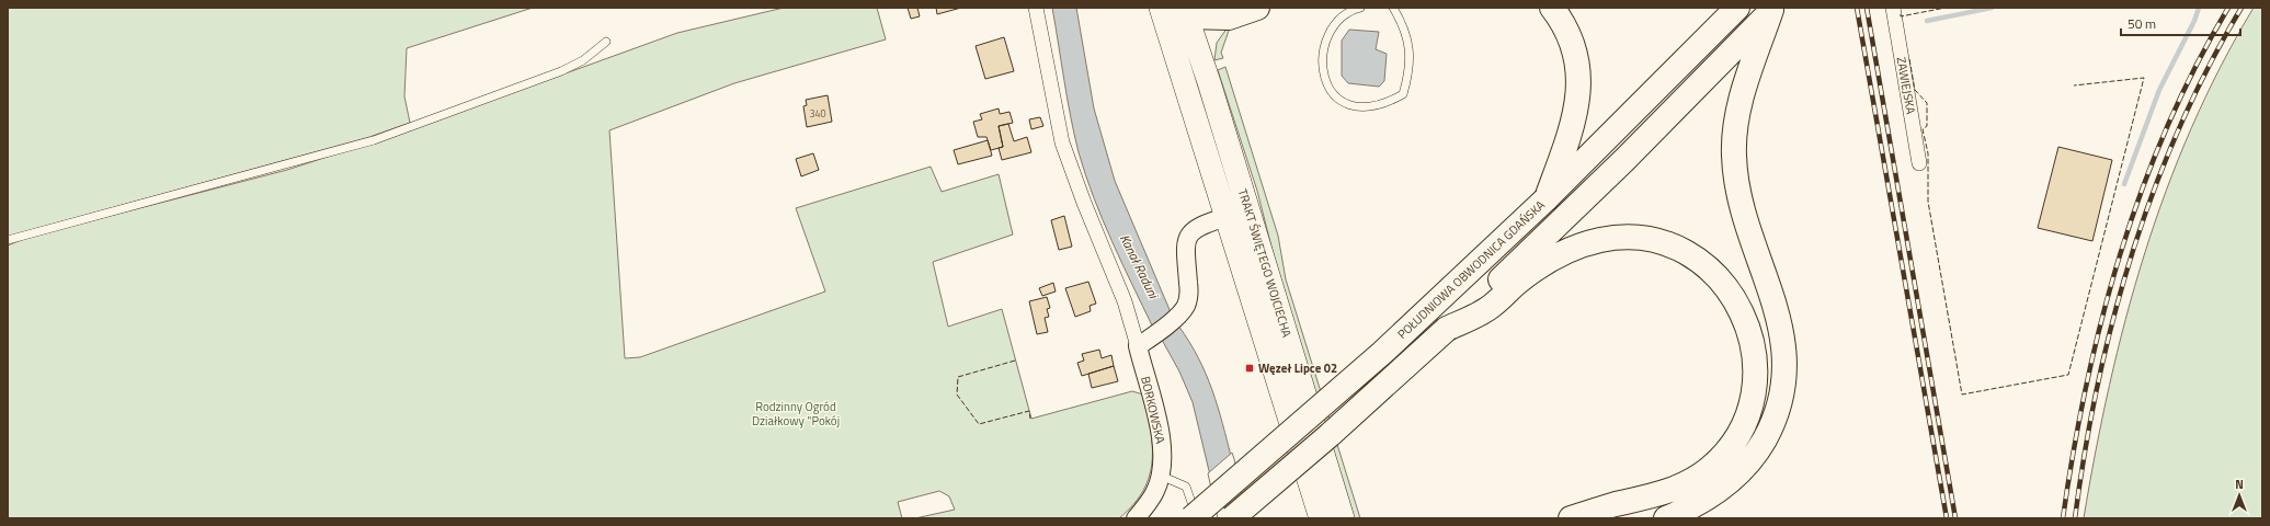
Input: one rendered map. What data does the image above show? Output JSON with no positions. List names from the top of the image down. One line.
{"streets":{"highway":["POŁUDNIOWA OBWODNICA GDAŃSKA"],"main road":["TRAKT ŚWIĘTEGO WOJCIECHA"],"street":["ZAWIEJSKA","BORKOWSKA"]},"crossings":[["TRAKT ŚWIĘTEGO WOJCIECHA","BORKOWSKA"]],"water":["Kanał Raduni"],"parks":["Rodzinny Ogród Działkowy \"Pokój"],"places":{"transit":["Węzeł Lipce 02"]},"house_numbers":["340"],"scale_bar":"50 m","north":"top"}
